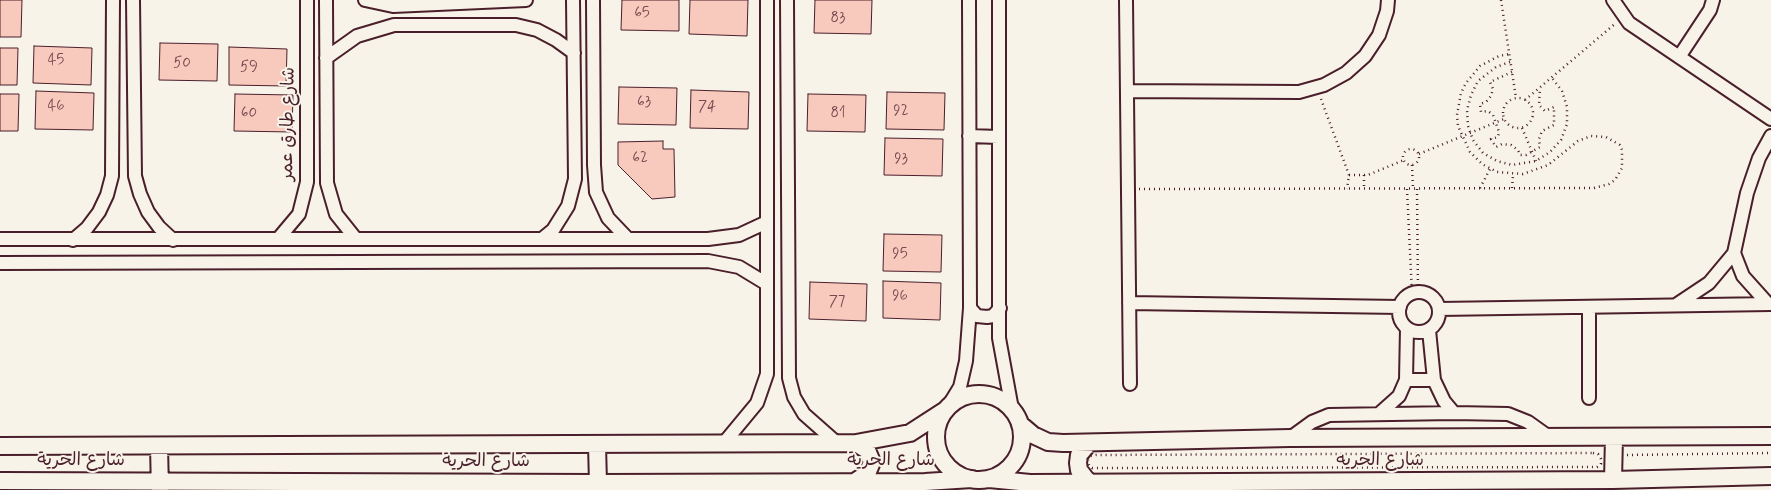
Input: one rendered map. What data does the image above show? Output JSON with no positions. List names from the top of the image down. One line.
{"streets":{"street":["شارع طارق عمر","شارع الحرية","شارع الحريه"]},"crossings":[["شارع الحرية","شارع الحريه"]],"house_numbers":["65","83","45","50","59","63","46","74","92","60","81","62","93","95","96","77"]}
